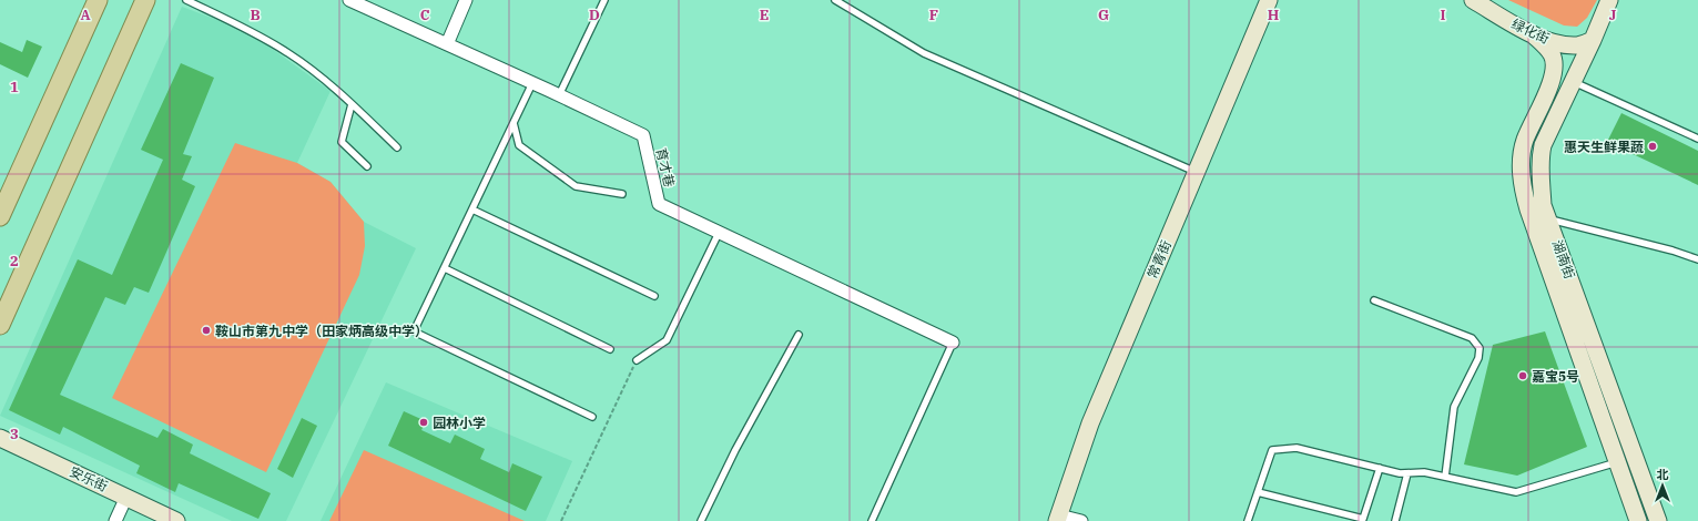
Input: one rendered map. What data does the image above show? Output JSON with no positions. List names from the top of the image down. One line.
{"streets":{"main road":["绿化街","常青街","湖南街","安乐街"],"street":["育才巷"]},"crossings":[["绿化街","湖南街"]],"places":["惠天生鲜果蔬","鞍山市第九中学（田家炳高级中学）","嘉宝5号","园林小学"],"north":"top","grid":{"columns":["A","B","C","D","E","F","G","H","I","J"],"rows":["1","2","3"]}}
